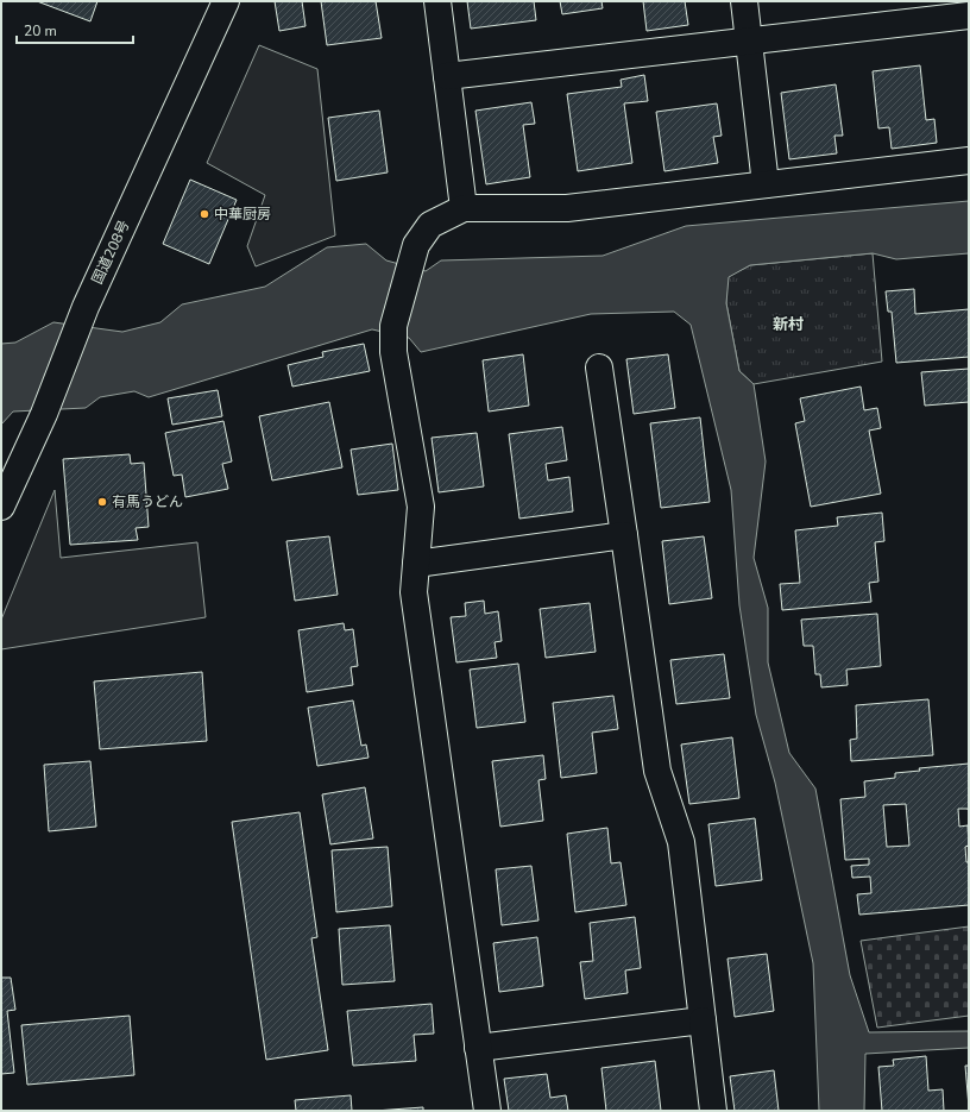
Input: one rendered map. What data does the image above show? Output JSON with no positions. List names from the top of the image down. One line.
{"streets":{"main road":["国道208号"]},"districts":["新村"],"places":["中華厨房","有馬うどん"],"scale_bar":"20 m"}
